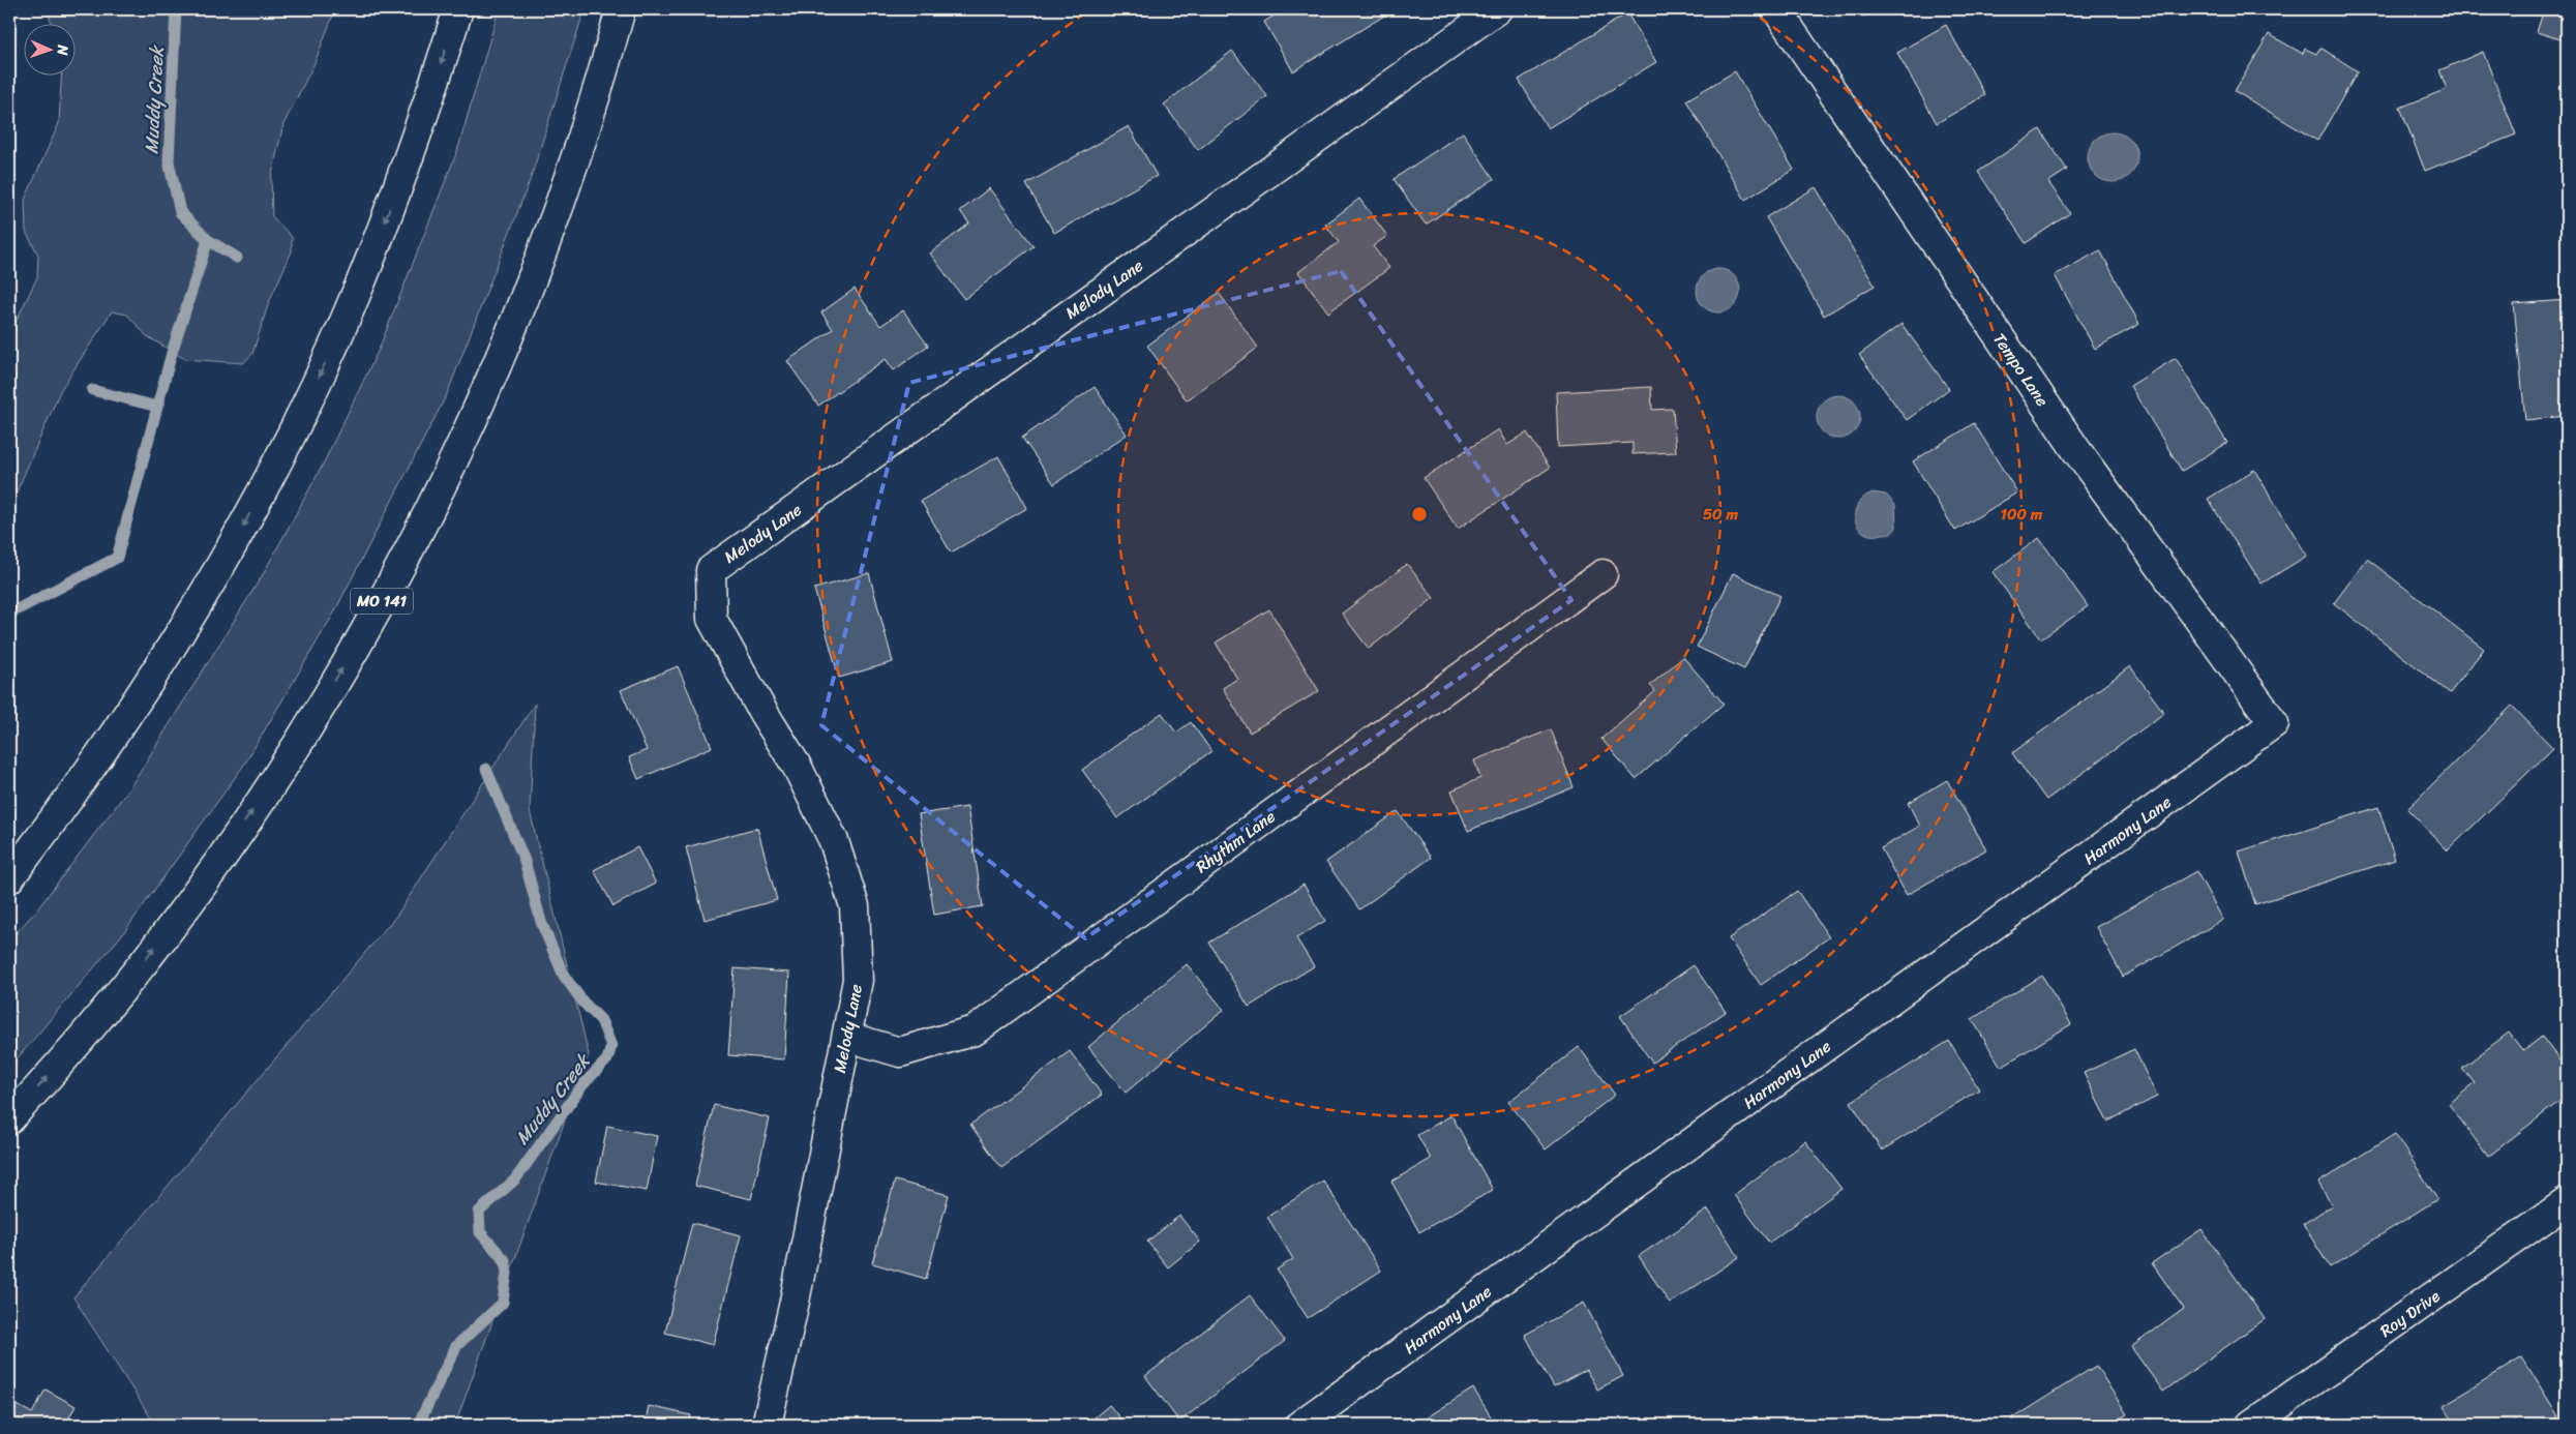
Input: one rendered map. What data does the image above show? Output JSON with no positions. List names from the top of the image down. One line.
{"streets":{"main road":["Melody Lane","Tempo Lane","MO 141","Harmony Lane","Rhythm Lane","Roy Drive"]},"crossings":[["Melody Lane","Rhythm Lane"],["Tempo Lane","Harmony Lane"]],"water":["Muddy Creek"],"north":"right","rings":["50 m","100 m"]}
